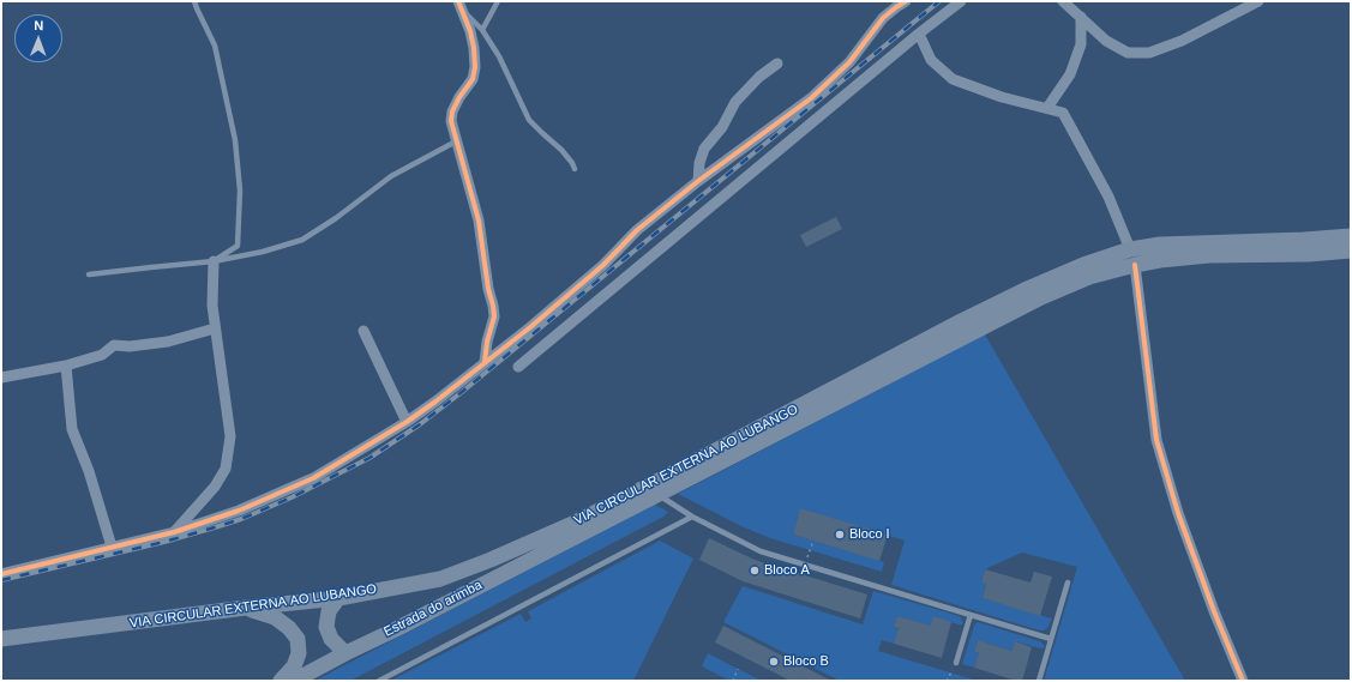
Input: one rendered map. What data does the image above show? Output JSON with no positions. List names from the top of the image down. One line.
{"streets":{"main road":["VIA CIRCULAR EXTERNA AO LUBANGO","Estrada do arimba"]},"crossings":[["VIA CIRCULAR EXTERNA AO LUBANGO","Estrada do arimba"]],"places":["Bloco I","Bloco A","Bloco B"],"north":"top"}
